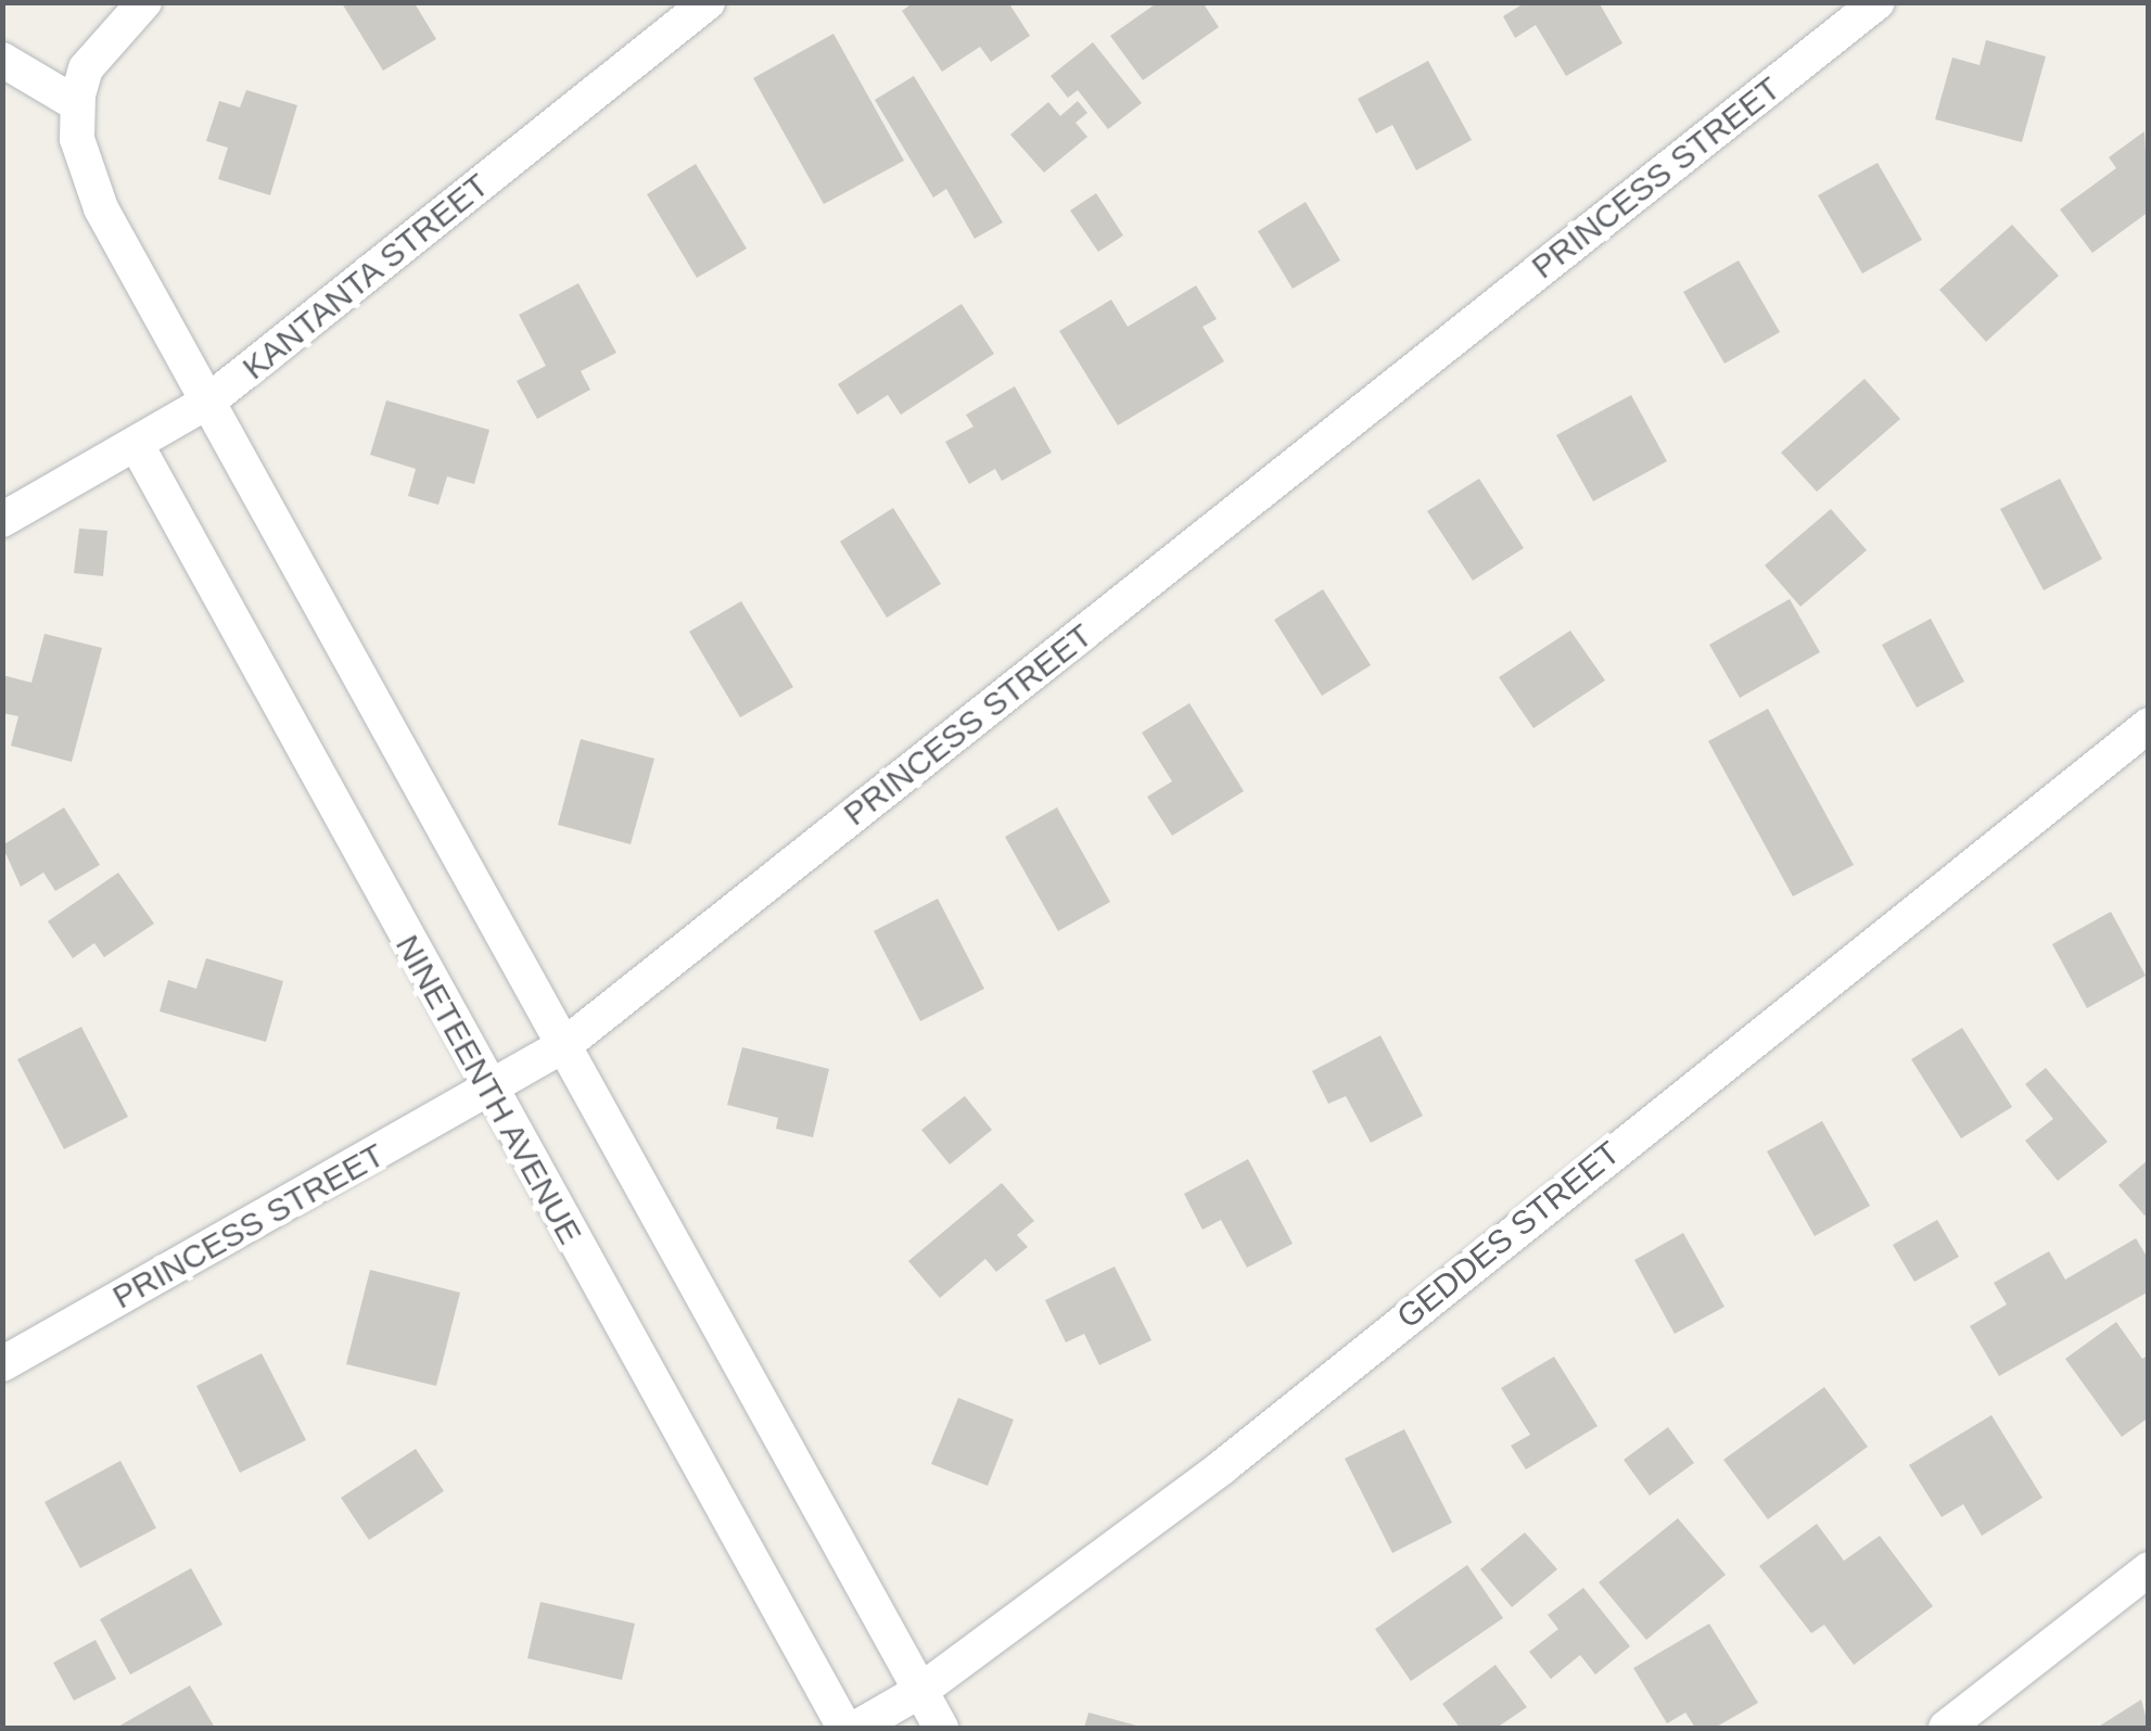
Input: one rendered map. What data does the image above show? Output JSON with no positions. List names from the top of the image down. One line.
{"streets":{"street":["PRINCESS STREET","KANTANTA STREET","NINETEENTH AVENUE","GEDDES STREET"]},"crossings":[["PRINCESS STREET","NINETEENTH AVENUE"],["KANTANTA STREET","NINETEENTH AVENUE"]]}
